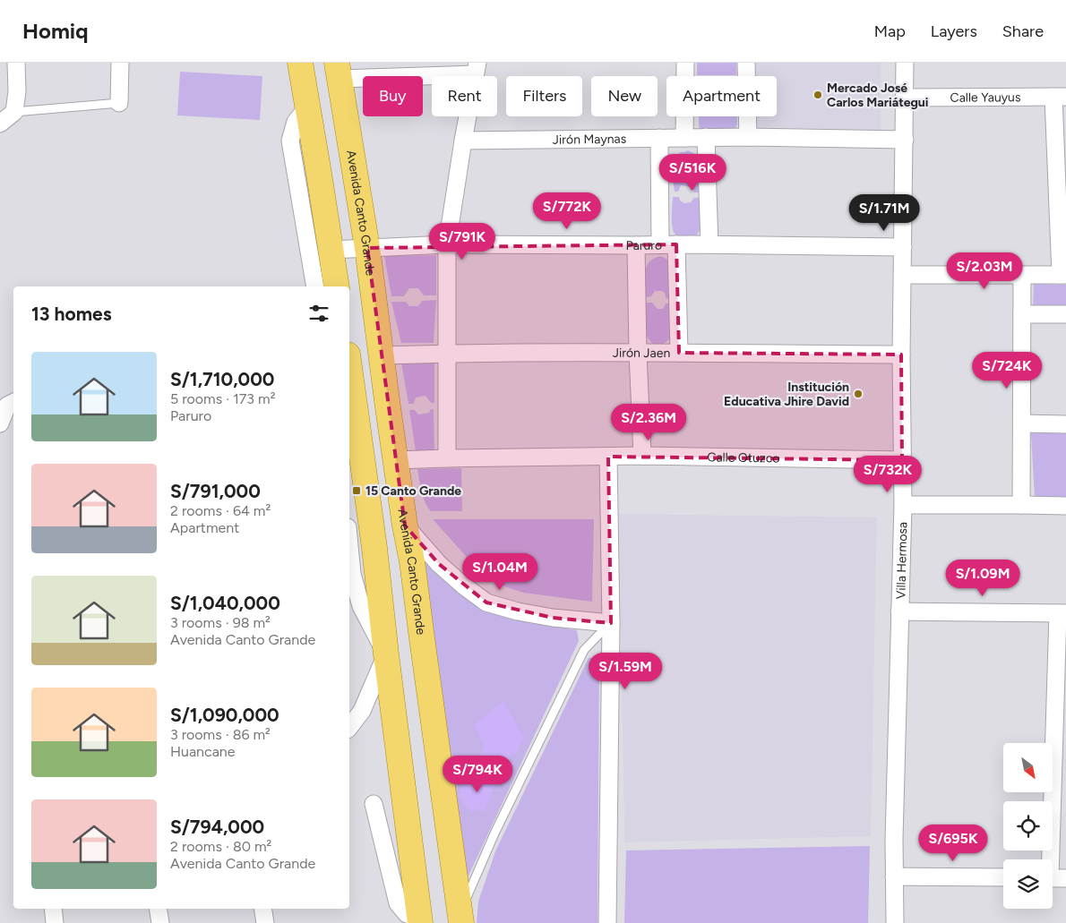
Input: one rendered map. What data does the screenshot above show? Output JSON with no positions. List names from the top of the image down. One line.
{"streets":{"main road":["Avenida Canto Grande"],"street":["Calle Yauyus","Jirón Maynas","Paruro","Jirón Jaen","Calle Otuzco","Villa Hermosa"]},"crossings":[["Calle Yauyus","Villa Hermosa"],["Jirón Maynas","Villa Hermosa"],["Avenida Canto Grande","Paruro"],["Avenida Canto Grande","Jirón Jaen"],["Avenida Canto Grande","Calle Otuzco"],["Paruro","Villa Hermosa"],["Jirón Jaen","Villa Hermosa"],["Calle Otuzco","Villa Hermosa"]],"places":{"other":["Mercado José Carlos Mariátegui","Institución Educativa Jhire David"],"transit":["15 Canto Grande"]},"north":"bottom right","page":{"header":"Homiq","nav":["Map","Layers","Share"],"chip":["Buy","Rent","Filters","New","Apartment"],"price":["S/516K","S/772K","S/1.71M","S/791K","S/2.03M","S/724K","S/2.36M","S/732K","S/1.04M","S/1.09M","S/1.59M","S/794K","S/695K"],"heading":"13 homes","list":[{"name":"S/1,710,000","note":"5 rooms · 173 m² · Paruro"},{"name":"S/791,000","note":"2 rooms · 64 m² · Apartment"},{"name":"S/1,040,000","note":"3 rooms · 98 m² · Avenida Canto Grande"},{"name":"S/1,090,000","note":"3 rooms · 86 m² · Huancane"},{"name":"S/794,000","note":"2 rooms · 80 m² · Avenida Canto Grande"}]}}
